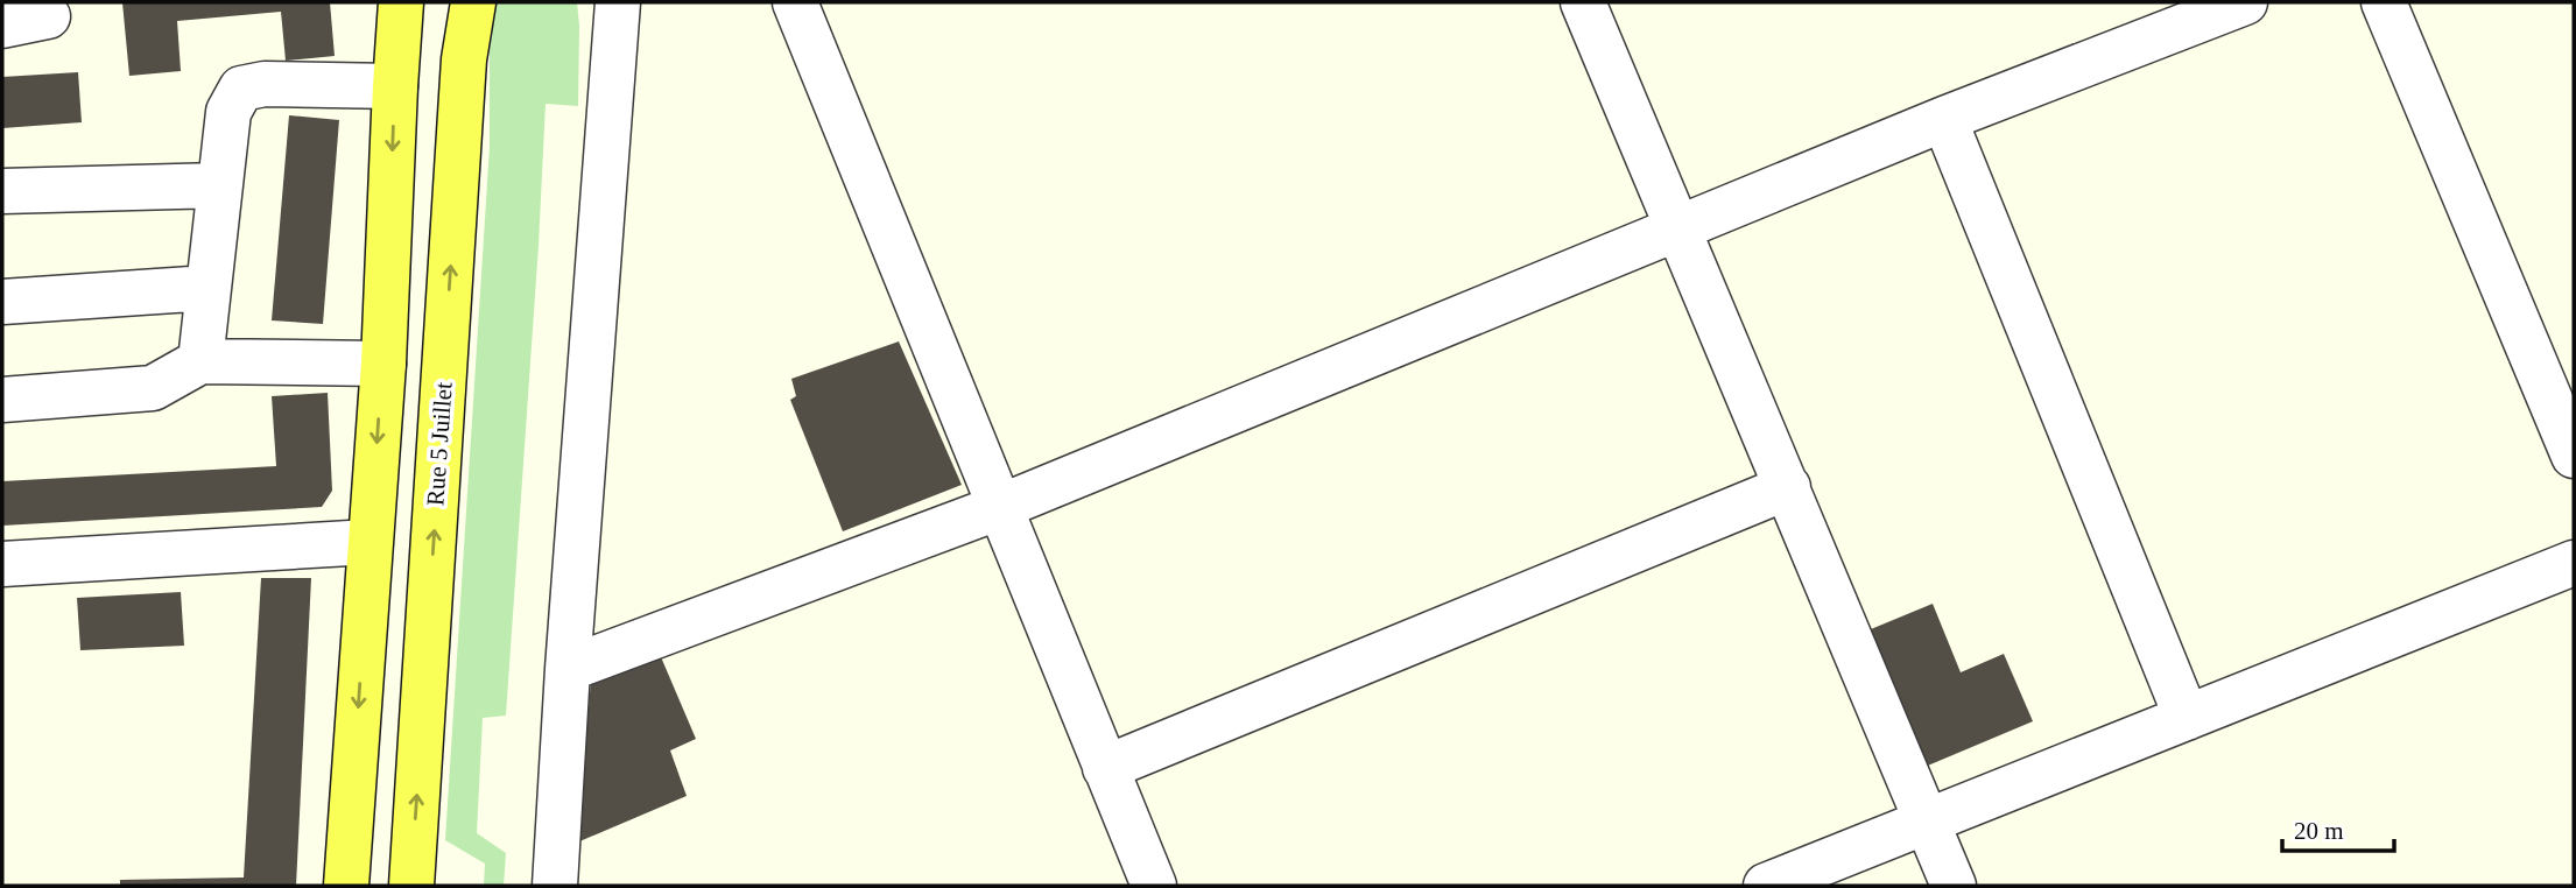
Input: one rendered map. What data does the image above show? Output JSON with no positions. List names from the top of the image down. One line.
{"streets":{"main road":["Rue 5 Juillet"]},"scale_bar":"20 m"}
